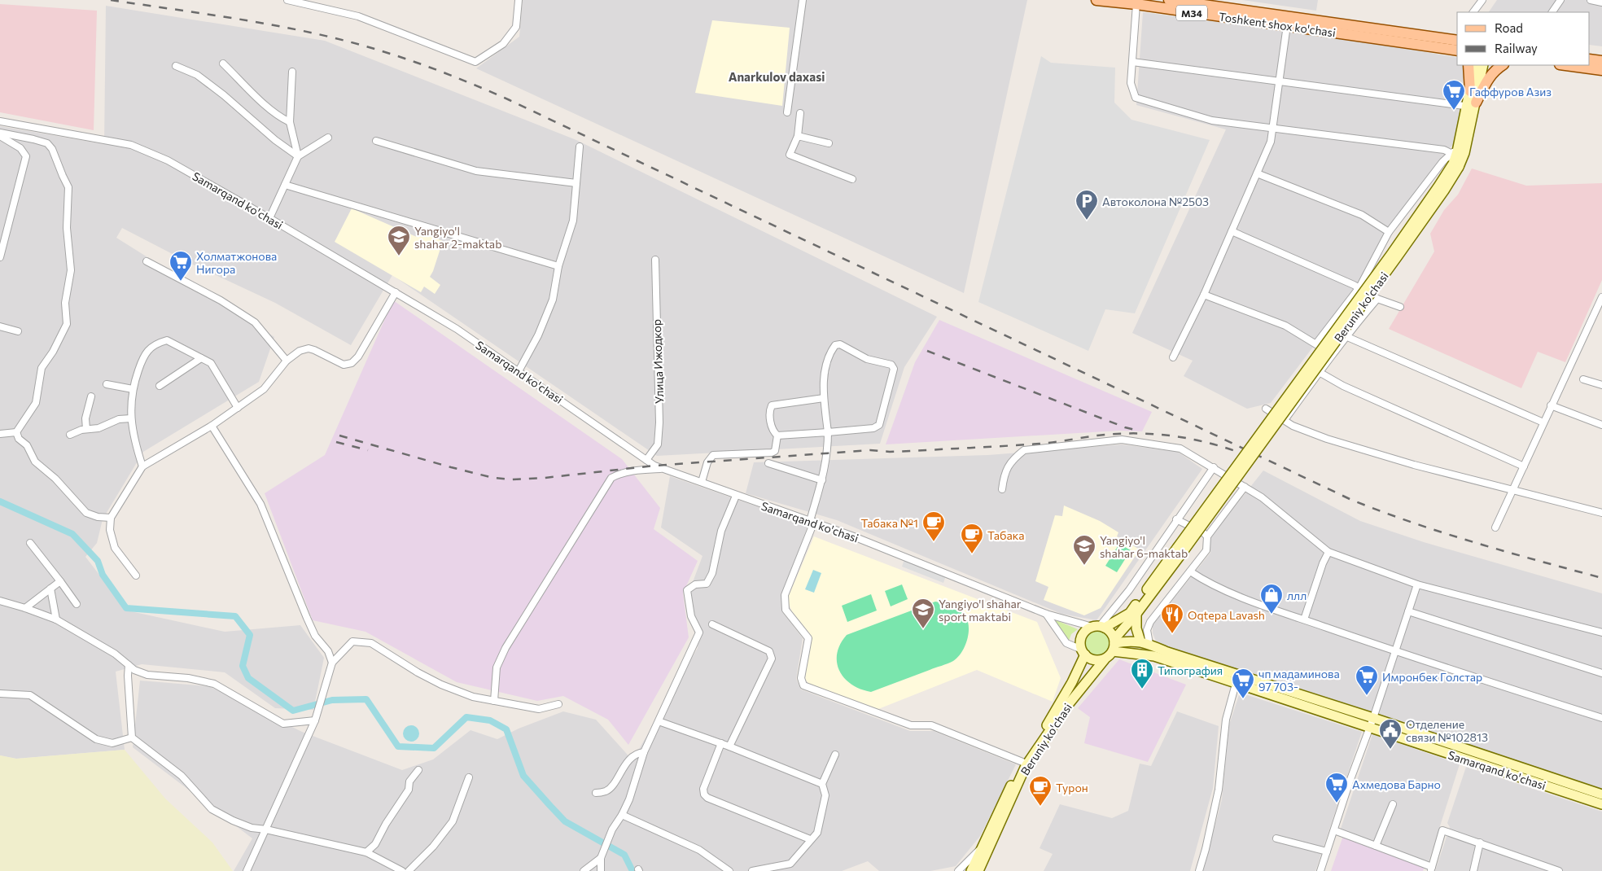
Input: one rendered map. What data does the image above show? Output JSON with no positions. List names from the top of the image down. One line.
{"streets":{"main road":["M34","Toshkent shox ko'chasi","Samarqand ko'chasi","Beruniy ko'chasi"],"street":["Улица Ижодкор"]},"crossings":[["Samarqand ko'chasi","Beruniy ko'chasi"],["Samarqand ko'chasi","Улица Ижодкор"]],"districts":["Anarkulov daxasi"],"places":{"supermarket":["Гаффуров Азиз","Холматжонова Нигора","Имронбек Голстар","чп мадаминова 97 703-","Ахмедова Барно"],"parking":["Автоколона №2503"],"school or university":["Yangiyo'l shahar 2-maktab","Yangiyo'l shahar 6-maktab","Yangiyo'l shahar sport maktabi"],"cafe":["Табака №1","Табака","Турон"],"shop":["ллл"],"restaurant":["Oqtepa Lavash"],"building":["Типография"],"public building":["Отделение связи №102813"]},"legend":["Road","Railway"]}
